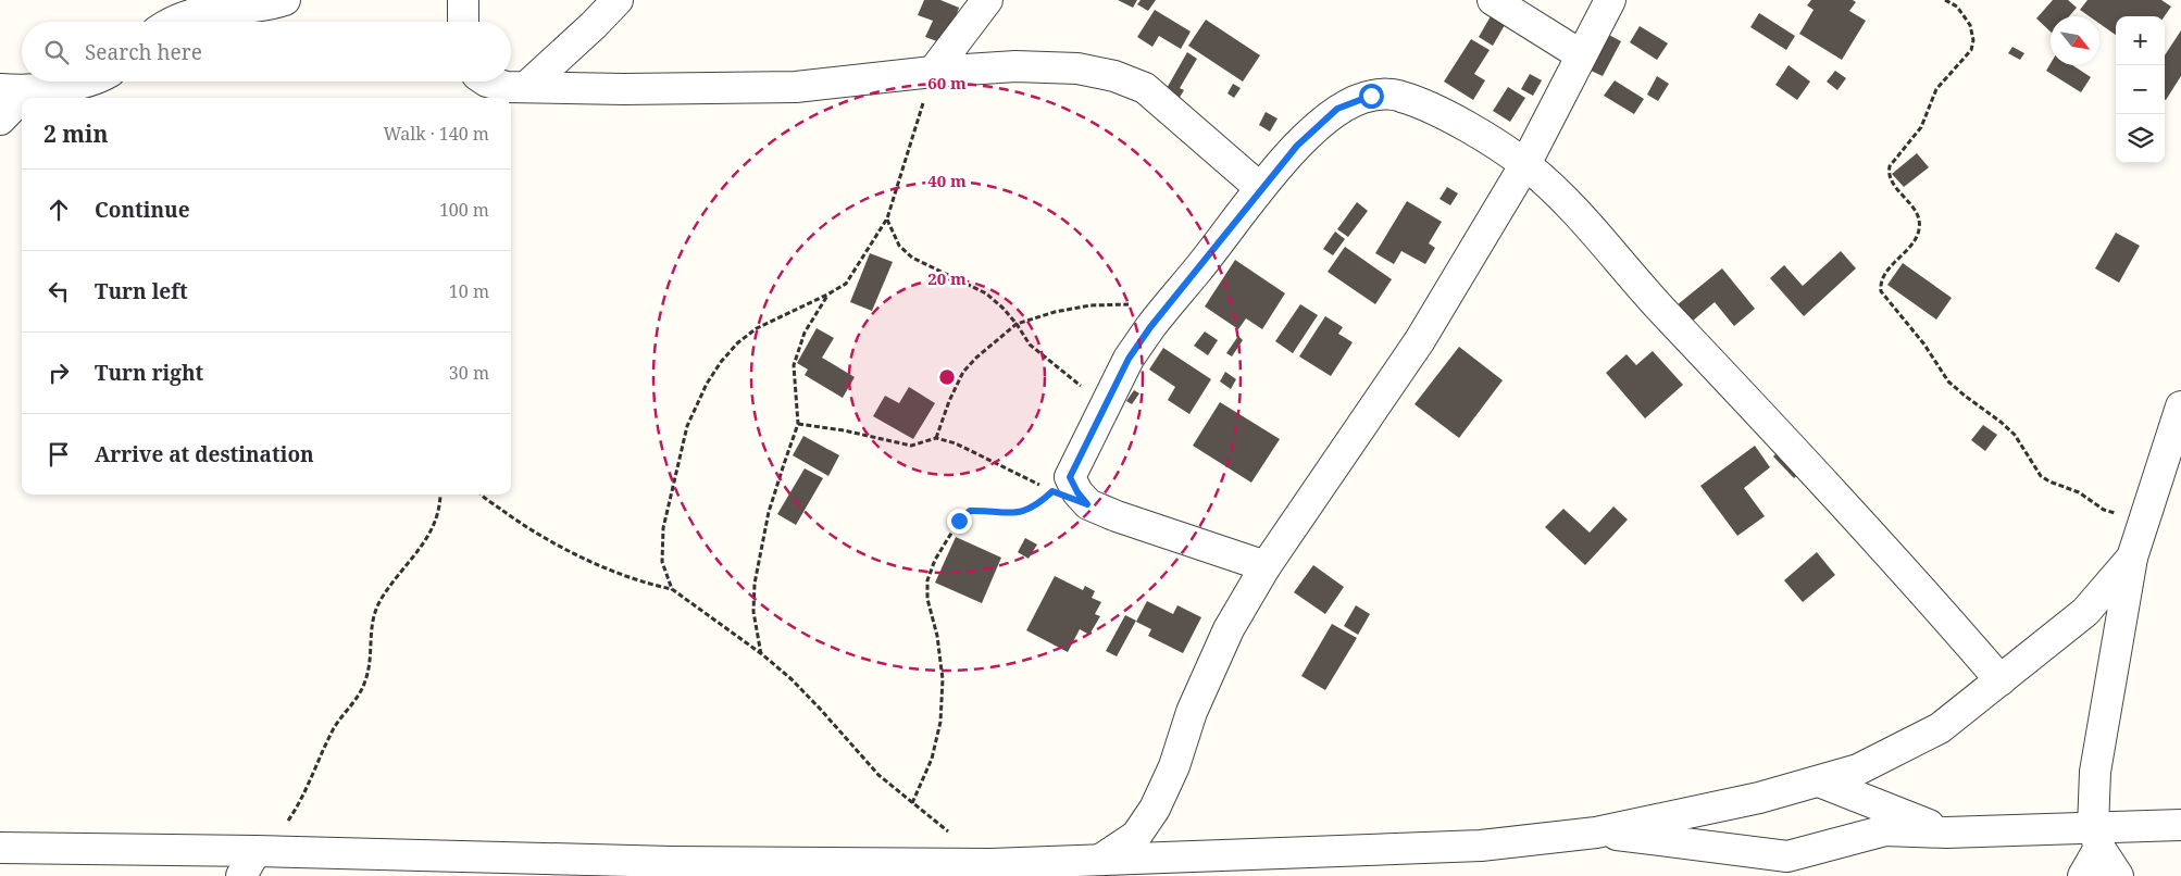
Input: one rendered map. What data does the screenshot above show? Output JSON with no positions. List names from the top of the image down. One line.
{"north":"bottom right","page":{"map_buttons":["+","−"],"search":"Search here","heading":["2 min","Walk · 140 m"],"list":[["Continue","100 m"],["Turn left","10 m"],["Turn right","30 m"],"Arrive at destination"]},"rings":["60 m","40 m","20 m"]}
